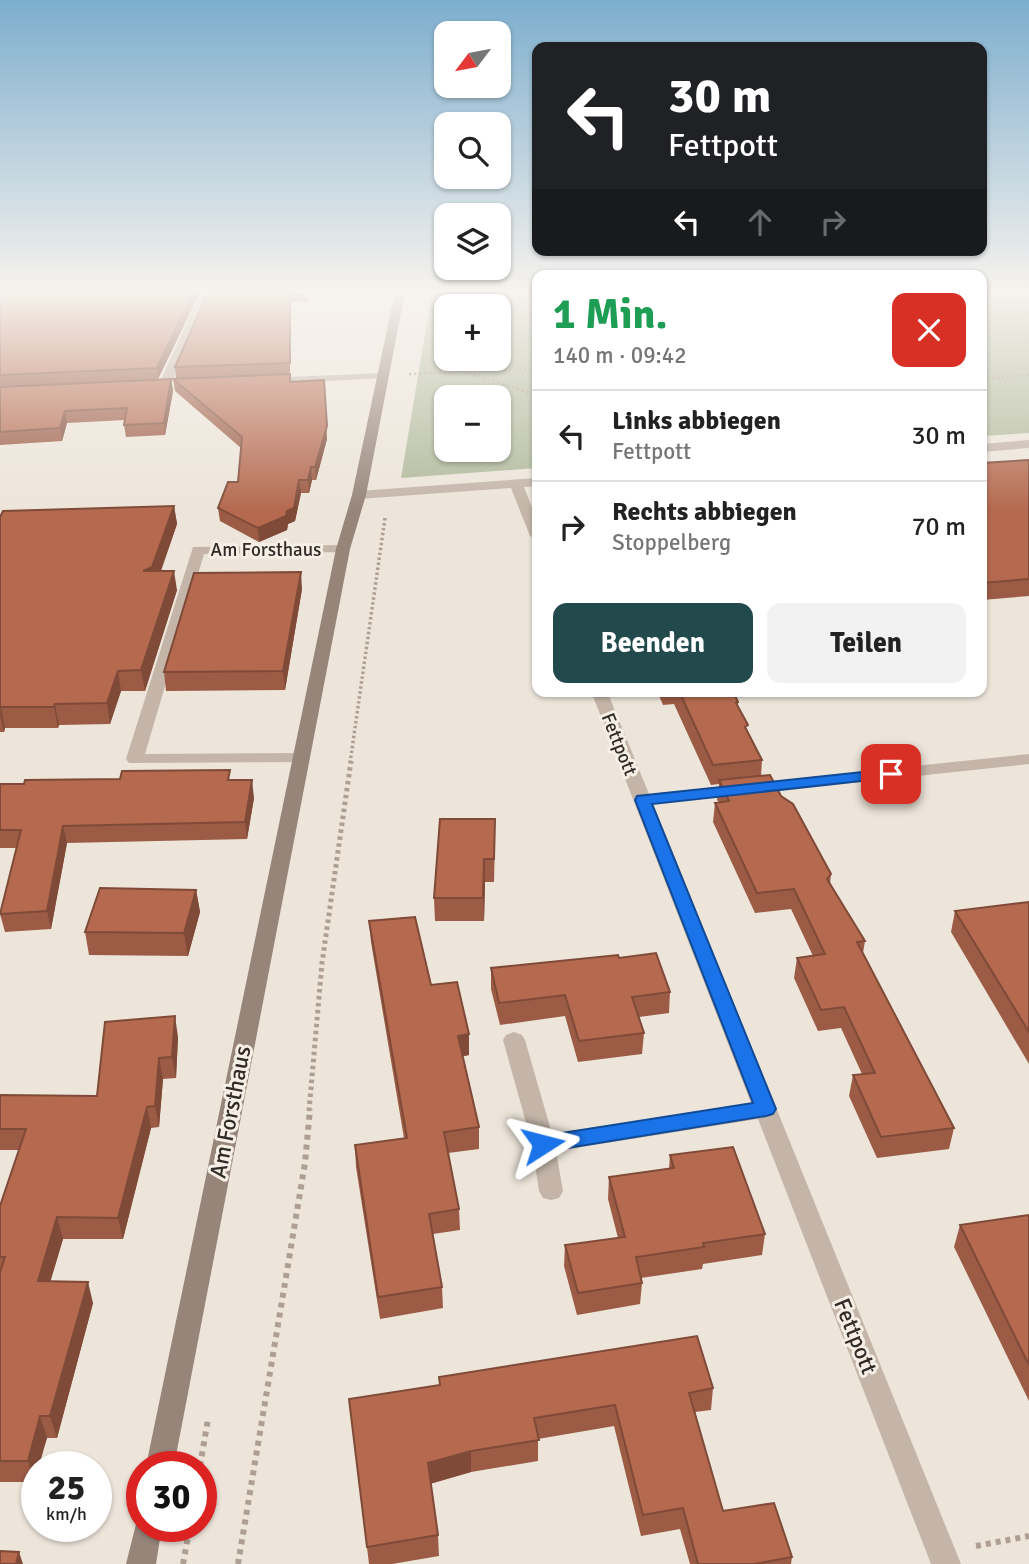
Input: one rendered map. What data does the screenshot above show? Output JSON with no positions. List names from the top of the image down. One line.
{"streets":{"street":["Am Forsthaus","Fettpott"]},"north":"bottom left","page":{"map_buttons":["+","−"],"turn":["30 m","Fettpott"],"heading":["1 Min.","140 m · 09:42"],"list":[{"name":"Links abbiegen","note":"Fettpott","value":"30 m"},{"name":"Rechts abbiegen","note":"Stoppelberg","value":"70 m"}],"buttons":["Beenden","Teilen"],"speed":"25 km/h","limit":"30"}}
